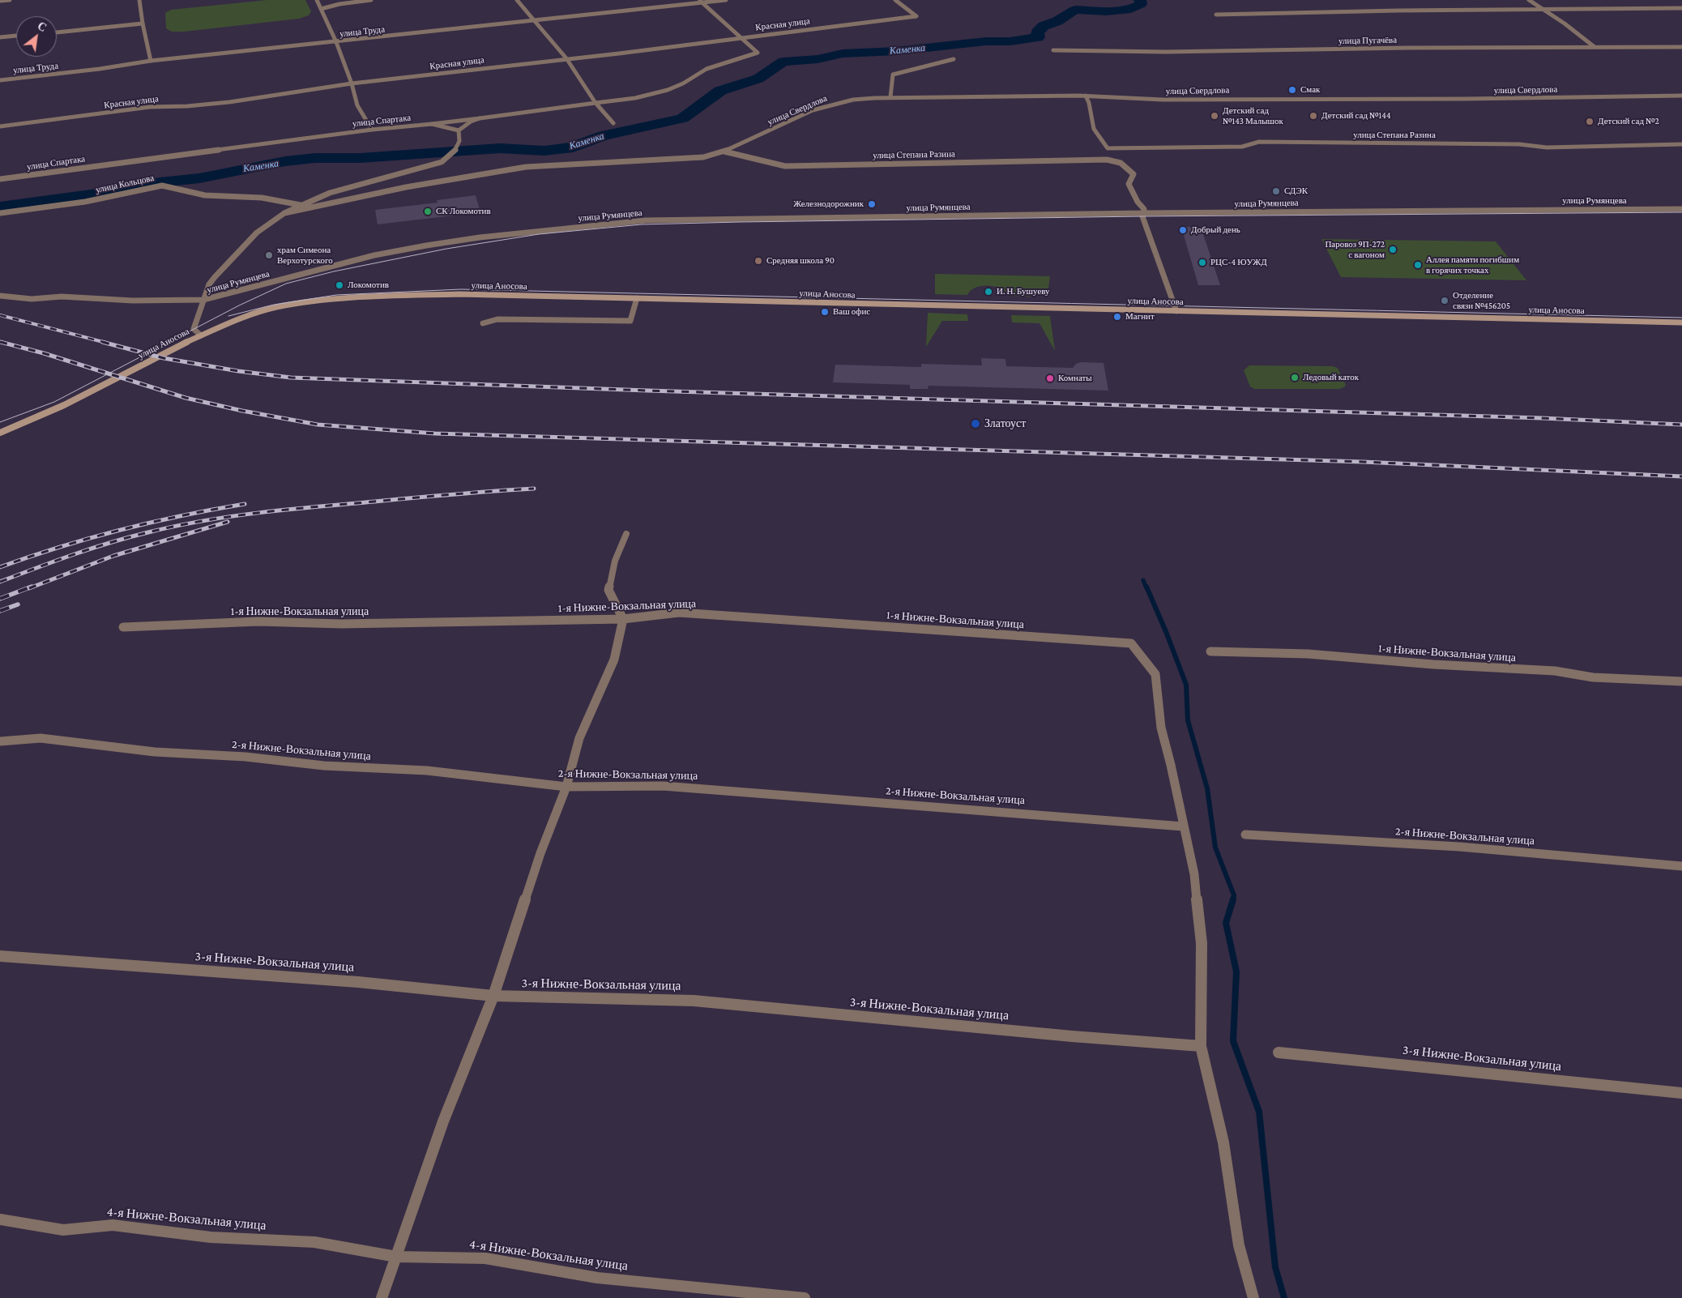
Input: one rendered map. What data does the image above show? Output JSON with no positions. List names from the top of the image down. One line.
{"streets":{"main road":["улица Аносова"],"street":["Красная улица","улица Труда","улица Пугачёва","улица Свердлова","улица Спартака","улица Степана Разина","улица Кольцова","улица Румянцева","1-я Нижне-Вокзальная улица","2-я Нижне-Вокзальная улица","3-я Нижне-Вокзальная улица","4-я Нижне-Вокзальная улица"]},"crossings":[["Красная улица","улица Спартака"],["улица Свердлова","улица Степана Разина"],["улица Степана Разина","улица Румянцева"],["1-я Нижне-Вокзальная улица","2-я Нижне-Вокзальная улица"]],"water":["Каменка"],"places":["Смак","Детский сад №143 Малышок","Детский сад №144","Детский сад №2","СДЭК","Железнодорожник","СК Локомотив","Добрый день","Паровоз 9П-272 с вагоном","храм Симеона Верхотурского","Средняя школа 90","РЦС-4 ЮУЖД","Аллея памяти погибшим в горячих точках","Локомотив","И. Н. Бушуеву","Отделение связи №456205","Ваш офис","Магнит","Ледовый каток","Комнаты","Златоуст"],"north":"top right"}
